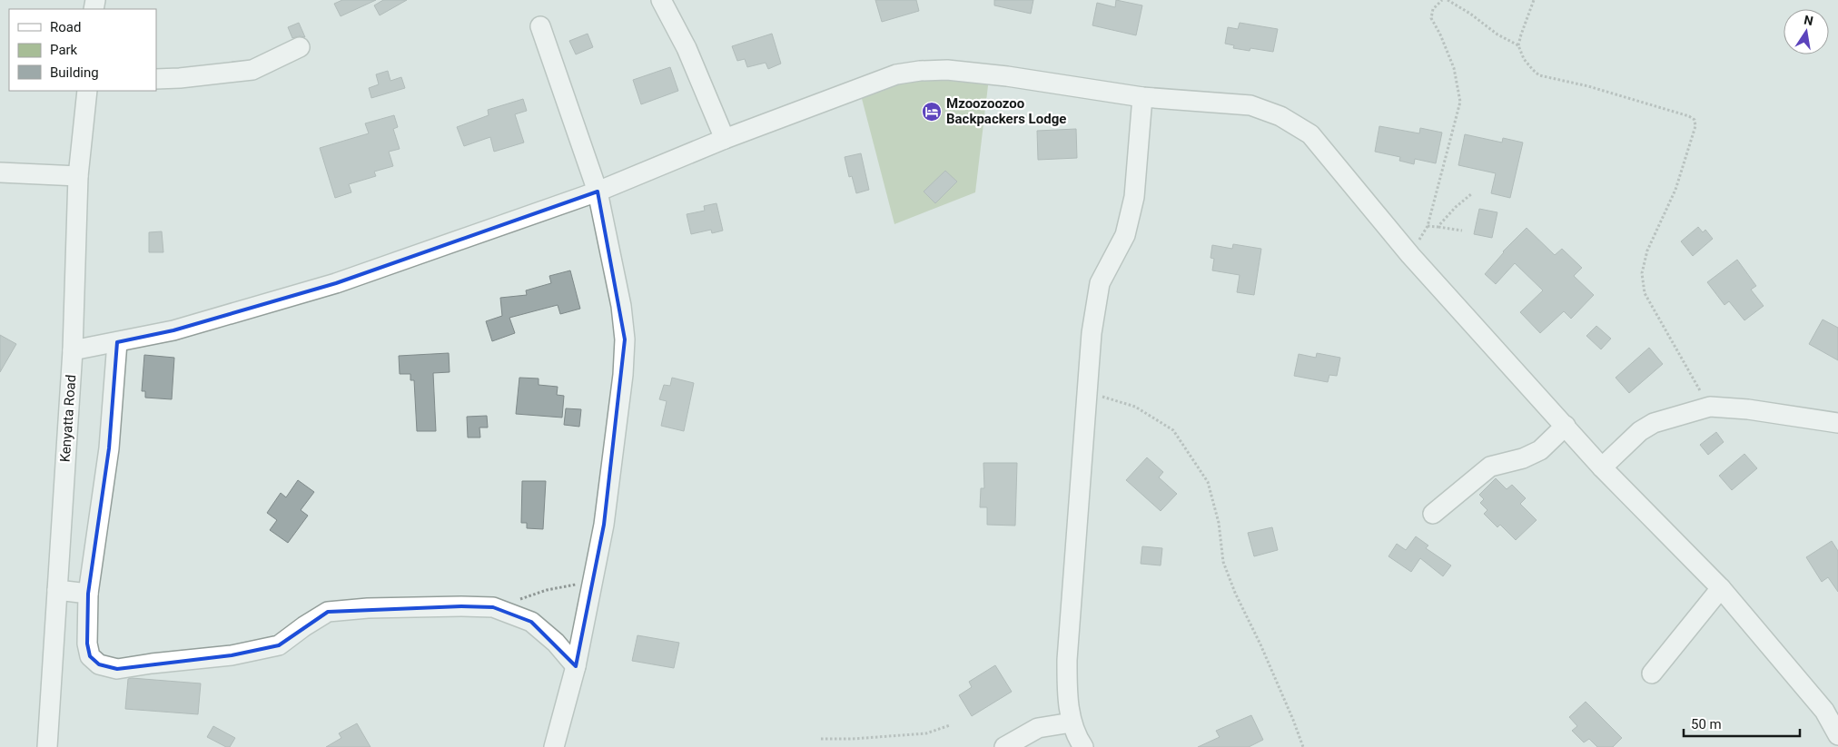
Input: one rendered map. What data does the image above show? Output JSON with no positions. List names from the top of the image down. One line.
{"streets":{"street":["Kenyatta Road"]},"places":{"hotel":["Mzoozoozoo Backpackers Lodge"]},"legend":["Road","Park","Building"],"scale_bar":"50 m","north":"top"}
